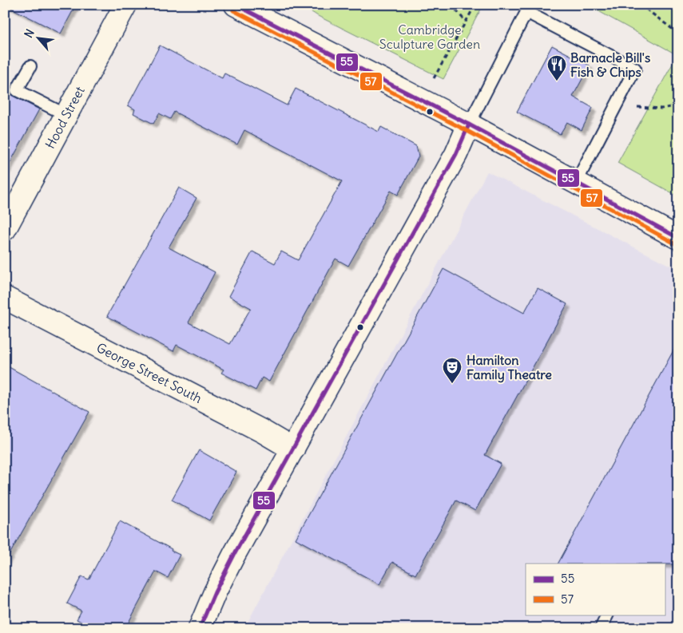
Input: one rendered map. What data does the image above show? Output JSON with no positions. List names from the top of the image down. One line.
{"streets":{"main road":["Hood Street","George Street South"]},"parks":["Cambridge Sculpture Garden"],"places":{"restaurant":["Barnacle Bill's Fish & Chips"],"theatre":["Hamilton Family Theatre"]},"lines":["transit line 55","transit line 57"],"legend":["55","57"],"north":"top left"}
